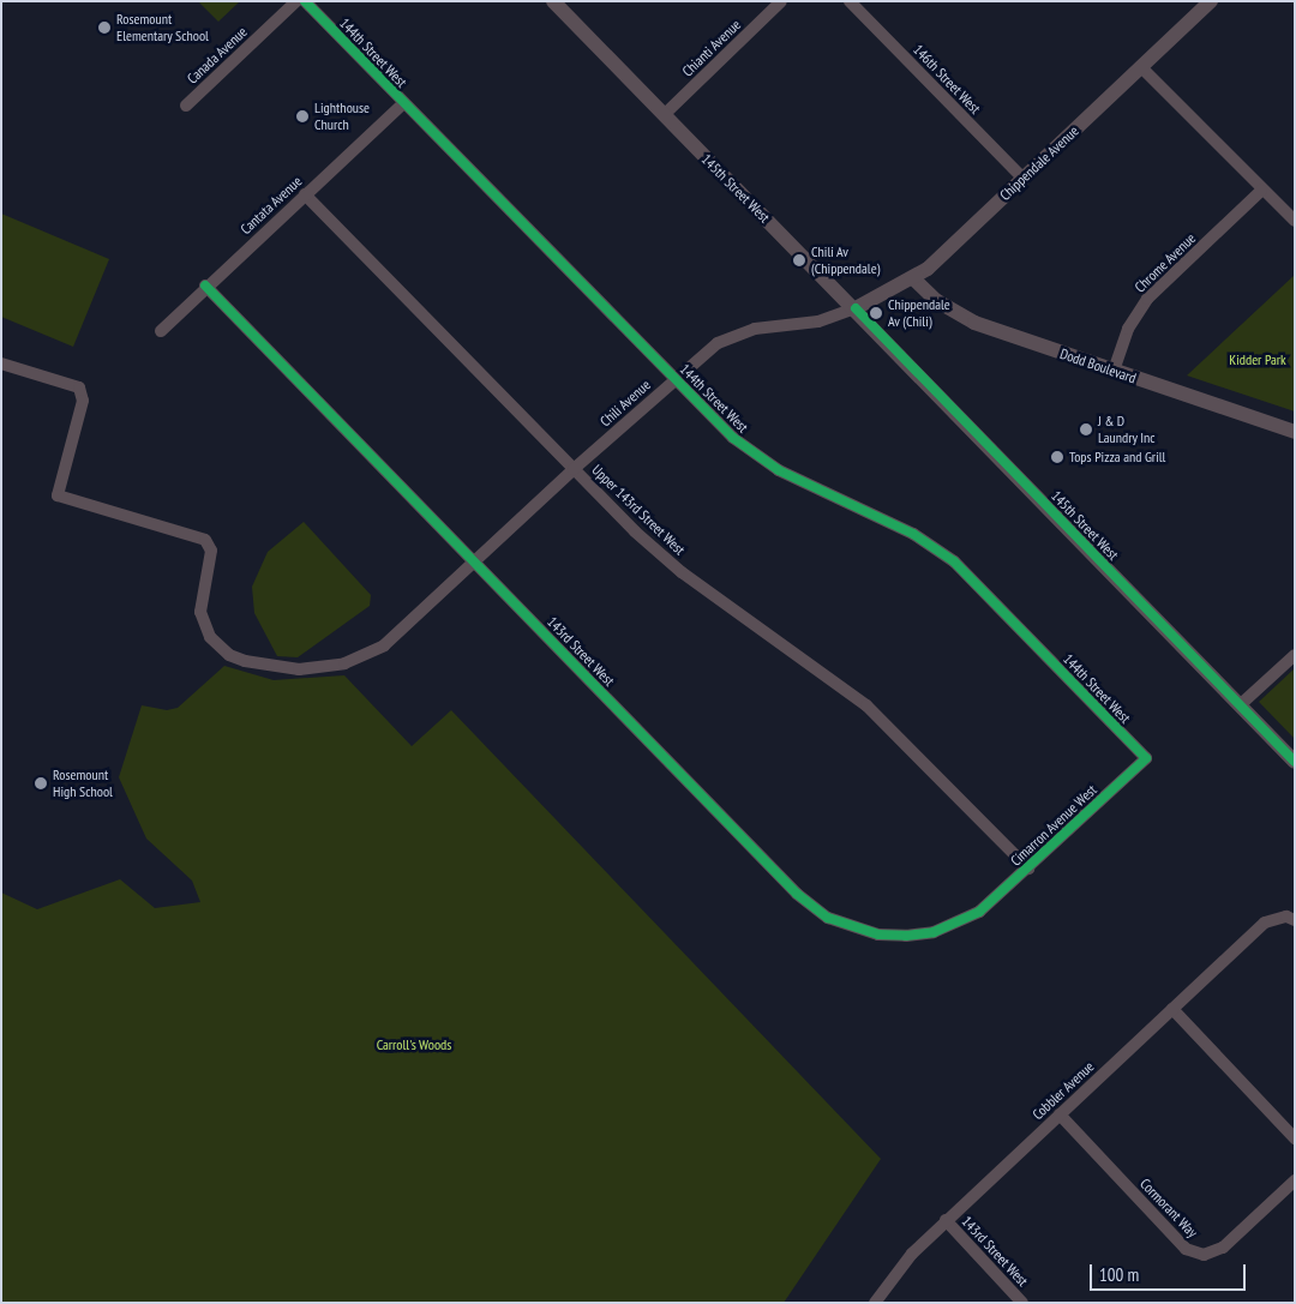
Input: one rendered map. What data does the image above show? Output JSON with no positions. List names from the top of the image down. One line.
{"streets":{"street":["Chianti Avenue","144th Street West","Canada Avenue","146th Street West","Chippendale Avenue","145th Street West","Cantata Avenue","Chrome Avenue","Dodd Boulevard","Chili Avenue","Upper 143rd Street West","143rd Street West","Cimarron Avenue West","Cobbler Avenue","Cormorant Way"]},"crossings":[["Chianti Avenue","145th Street West"],["144th Street West","Cantata Avenue"],["144th Street West","Chili Avenue"],["144th Street West","Cimarron Avenue West"],["146th Street West","Chippendale Avenue"],["Chippendale Avenue","145th Street West"],["Chippendale Avenue","Dodd Boulevard"],["Chippendale Avenue","Chili Avenue"],["145th Street West","Chili Avenue"],["Cantata Avenue","Upper 143rd Street West"],["Cantata Avenue","143rd Street West"],["Chrome Avenue","Dodd Boulevard"],["Chili Avenue","Upper 143rd Street West"],["Chili Avenue","143rd Street West"],["Upper 143rd Street West","Cimarron Avenue West"],["143rd Street West","Cimarron Avenue West"],["143rd Street West","Cobbler Avenue"],["Cobbler Avenue","Cormorant Way"]],"parks":["Kidder Park","Carroll's Woods"],"places":["Rosemount Elementary School","Lighthouse Church","Chili Av (Chippendale)","Chippendale Av (Chili)","J & D Laundry Inc","Tops Pizza and Grill","Rosemount High School"],"scale_bar":"100 m"}
